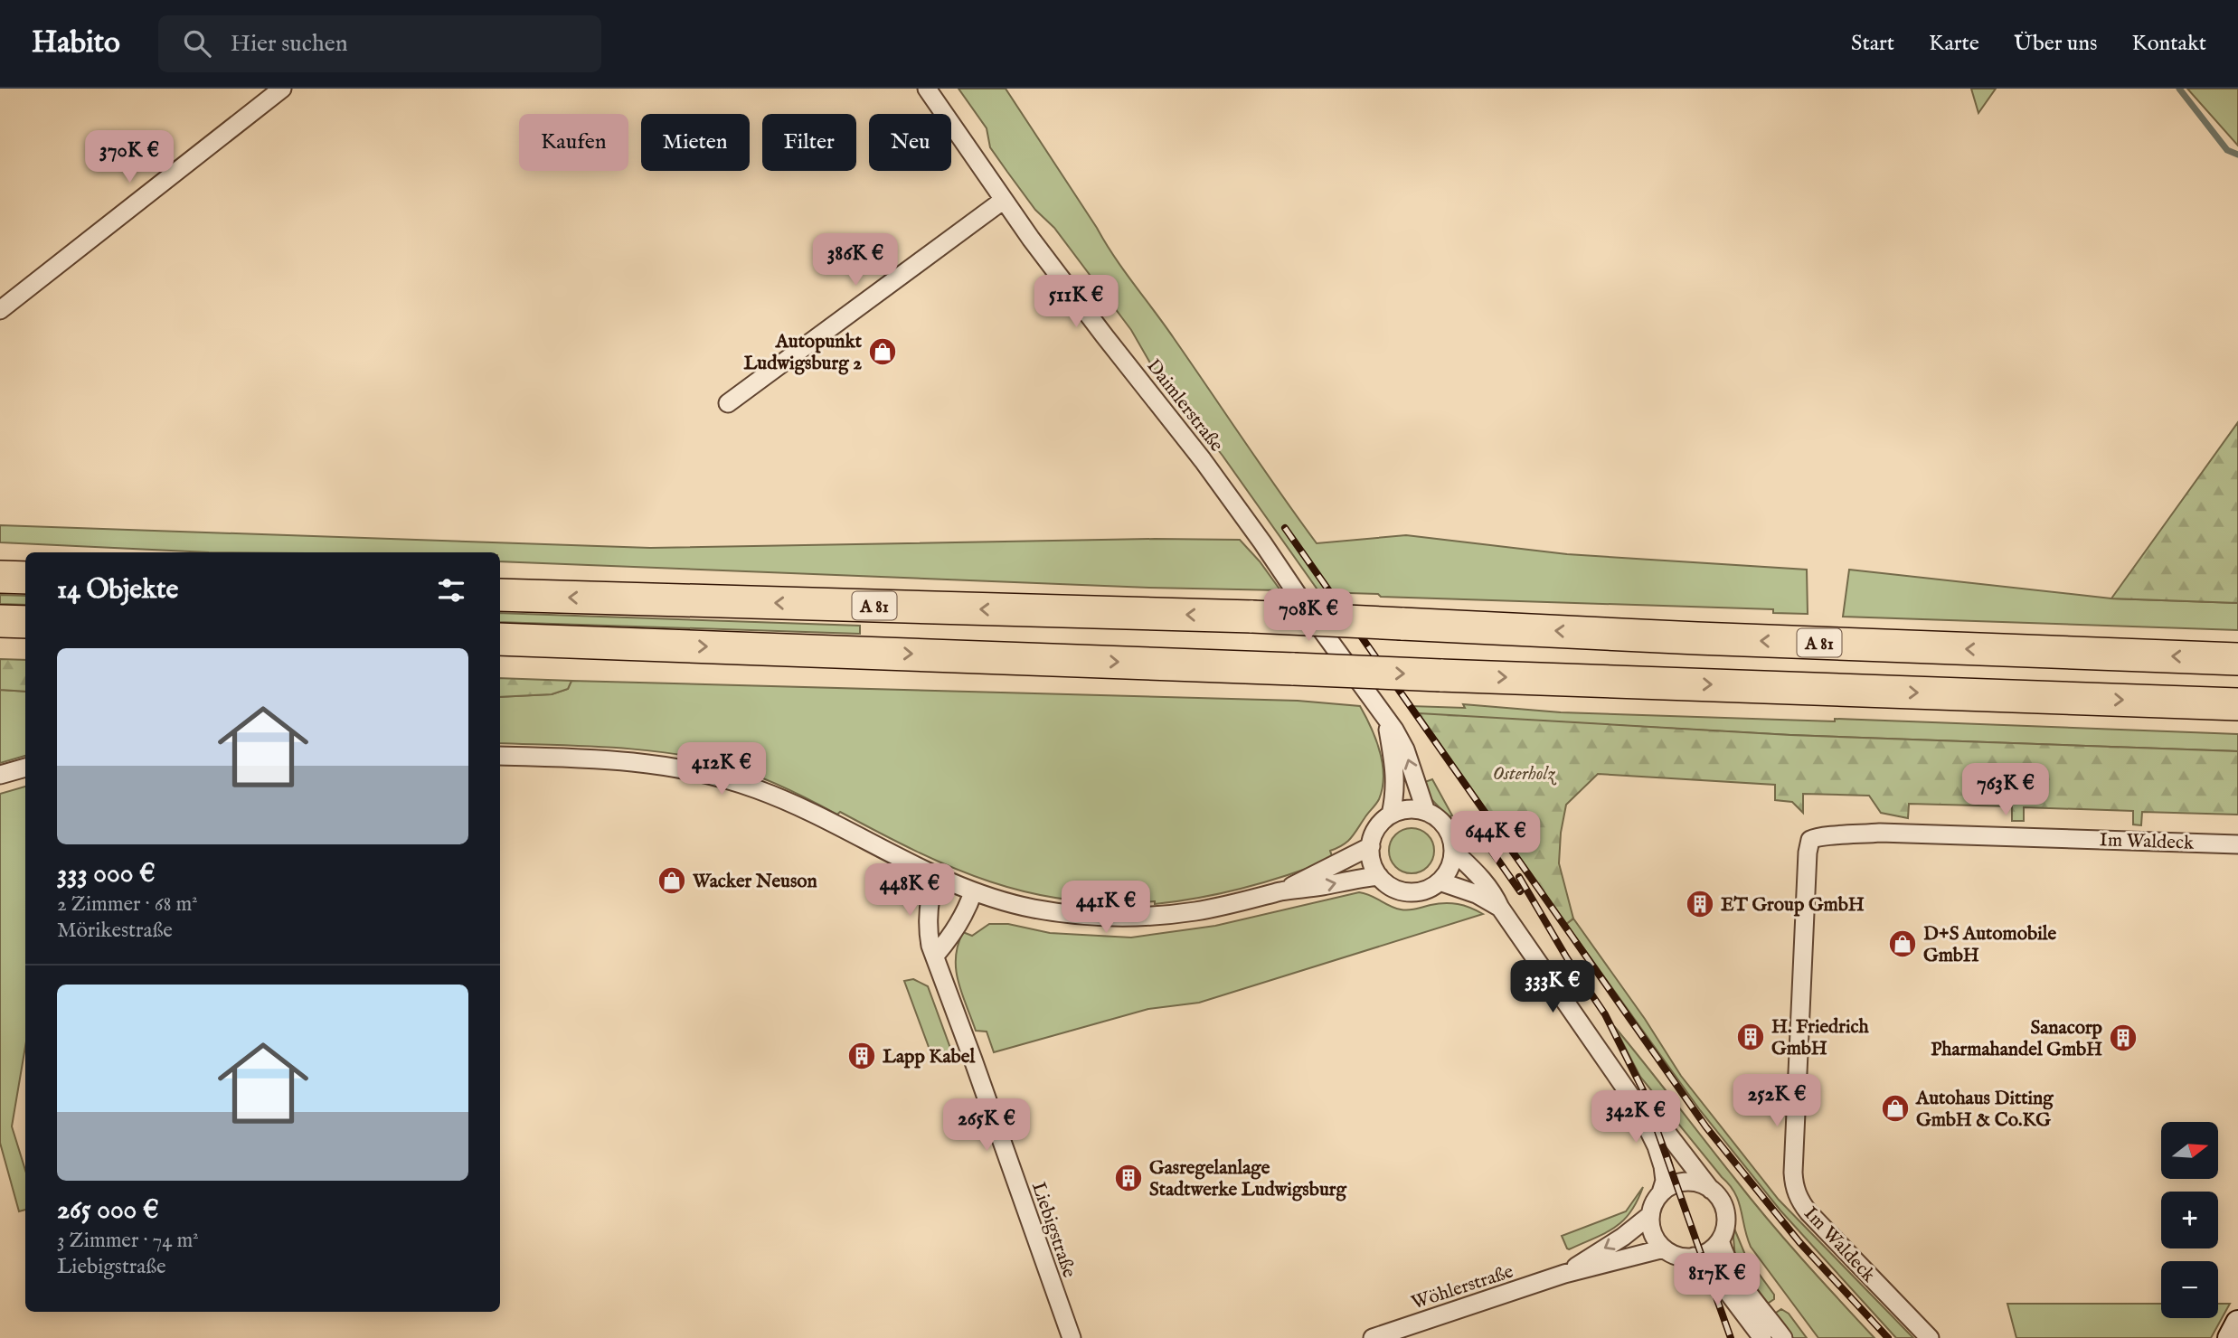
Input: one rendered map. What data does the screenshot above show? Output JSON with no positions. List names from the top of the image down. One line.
{"streets":{"highway":["A 81"],"street":["Daimlerstraße","Im Waldeck","Liebigstraße","Wöhlerstraße"]},"parks":["Osterholz"],"places":{"shop":["Autopunkt Ludwigsburg 2","Wacker Neuson","D+S Automobile GmbH","Autohaus Ditting GmbH & Co.KG"],"building":["ET Group GmbH","H. Friedrich GmbH","Sanacorp Pharmahandel GmbH","Lapp Kabel","Gasregelanlage Stadtwerke Ludwigsburg"]},"north":"right","page":{"header":"Habito","search":"Hier suchen","nav":["Start","Karte","Über uns","Kontakt"],"chip":["Kaufen","Mieten","Filter","Neu"],"price":["370K €","386K €","511K €","708K €","412K €","763K €","644K €","448K €","441K €","333K €","252K €","342K €","265K €","817K €"],"heading":"14 Objekte","list":[{"name":"333 000 €","note":"2 Zimmer · 68 m² · Mörikestraße"},{"name":"265 000 €","note":"3 Zimmer · 74 m² · Liebigstraße"}],"map_buttons":["+","−"]}}
